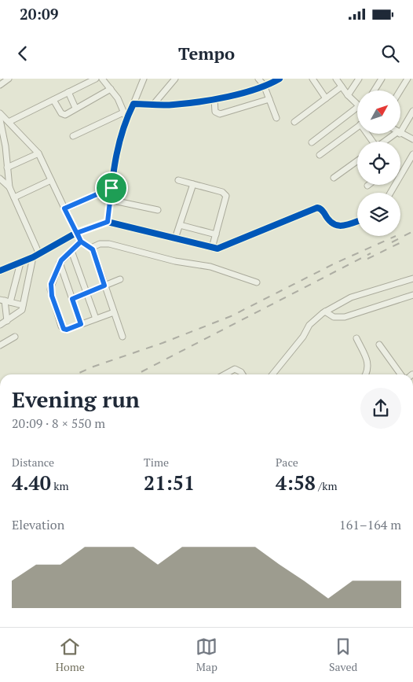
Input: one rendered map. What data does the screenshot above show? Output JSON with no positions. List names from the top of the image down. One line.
{"north":"top right","page":{"status":"20:09","header":"Tempo","heading":["Evening run","20:09 · 8 × 550 m"],"stats":[["Distance","4.40 km"],["Time","21:51"],["Pace","4:58 /km"]],"chart":["Elevation","161–164 m"],"tabs":["Home","Map","Saved"]}}
